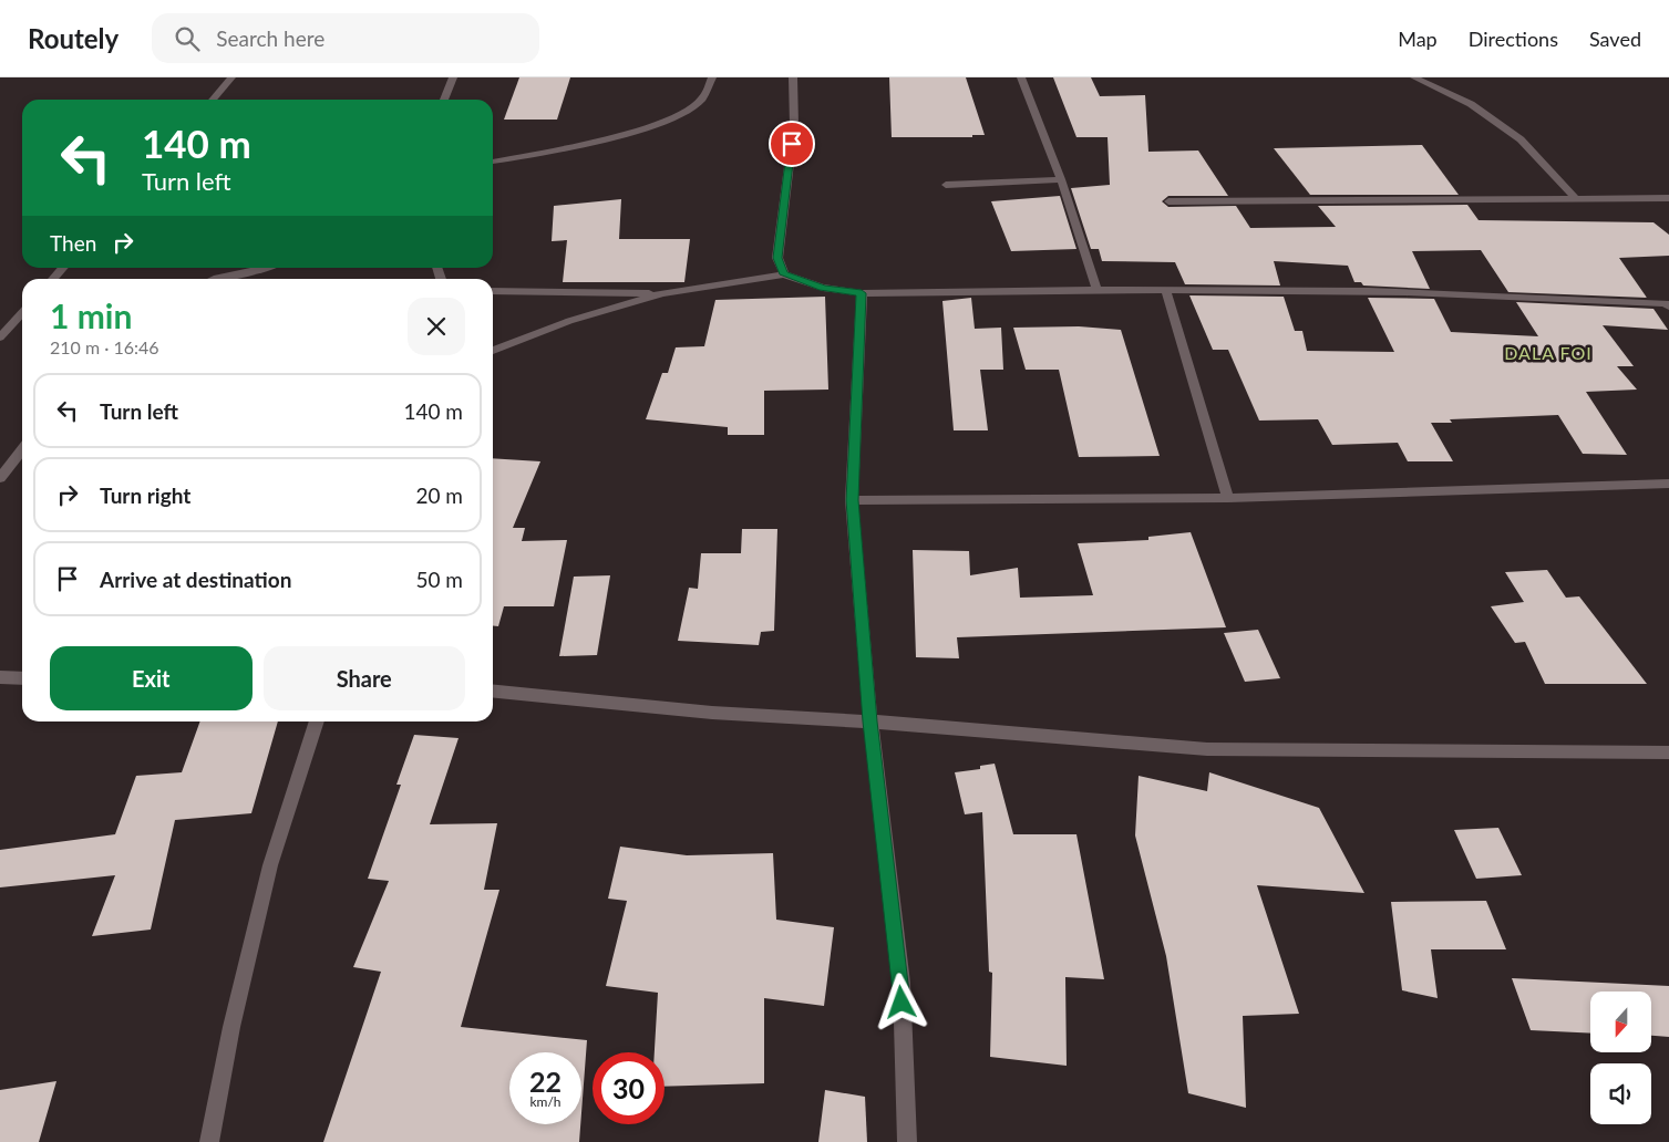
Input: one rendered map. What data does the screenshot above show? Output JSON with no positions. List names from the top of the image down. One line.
{"districts":["DALA FOI"],"north":"bottom","page":{"header":"Routely","search":"Search here","nav":["Map","Directions","Saved"],"turn":["140 m","Turn left"],"then":"Then","heading":["1 min","210 m · 16:46"],"list":[{"name":"Turn left","value":"140 m"},{"name":"Turn right","value":"20 m"},{"name":"Arrive at destination","value":"50 m"}],"buttons":["Exit","Share"],"speed":"22 km/h","limit":"30"}}
